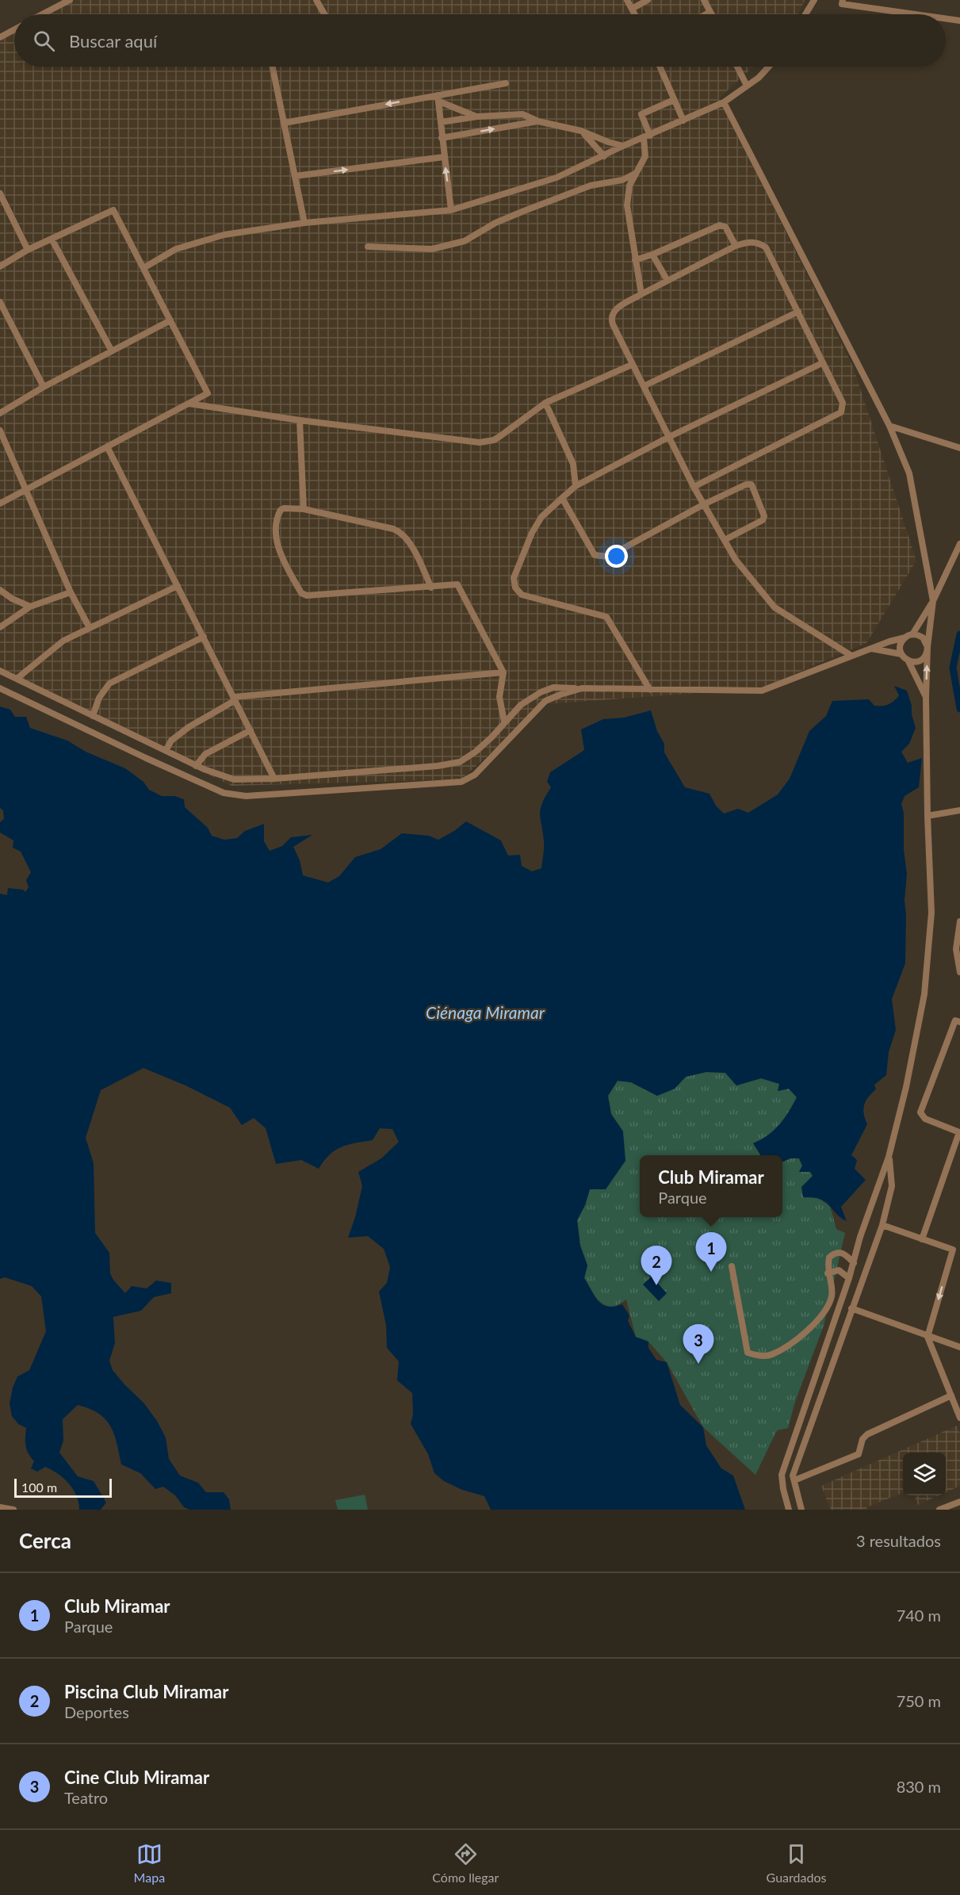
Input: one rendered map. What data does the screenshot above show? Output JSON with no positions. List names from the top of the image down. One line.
{"water":["Ciénaga Miramar"],"scale_bar":"100 m","page":{"search":"Buscar aquí","popup":["Club Miramar","Parque"],"pins":["1","2","3"],"scale":"100 m","heading":["Cerca","3 resultados"],"list":[{"mark":"1","name":"Club Miramar","note":"Parque","value":"740 m"},{"mark":"2","name":"Piscina Club Miramar","note":"Deportes","value":"750 m"},{"mark":"3","name":"Cine Club Miramar","note":"Teatro","value":"830 m"}],"nav":["Mapa","Cómo llegar","Guardados"]}}
